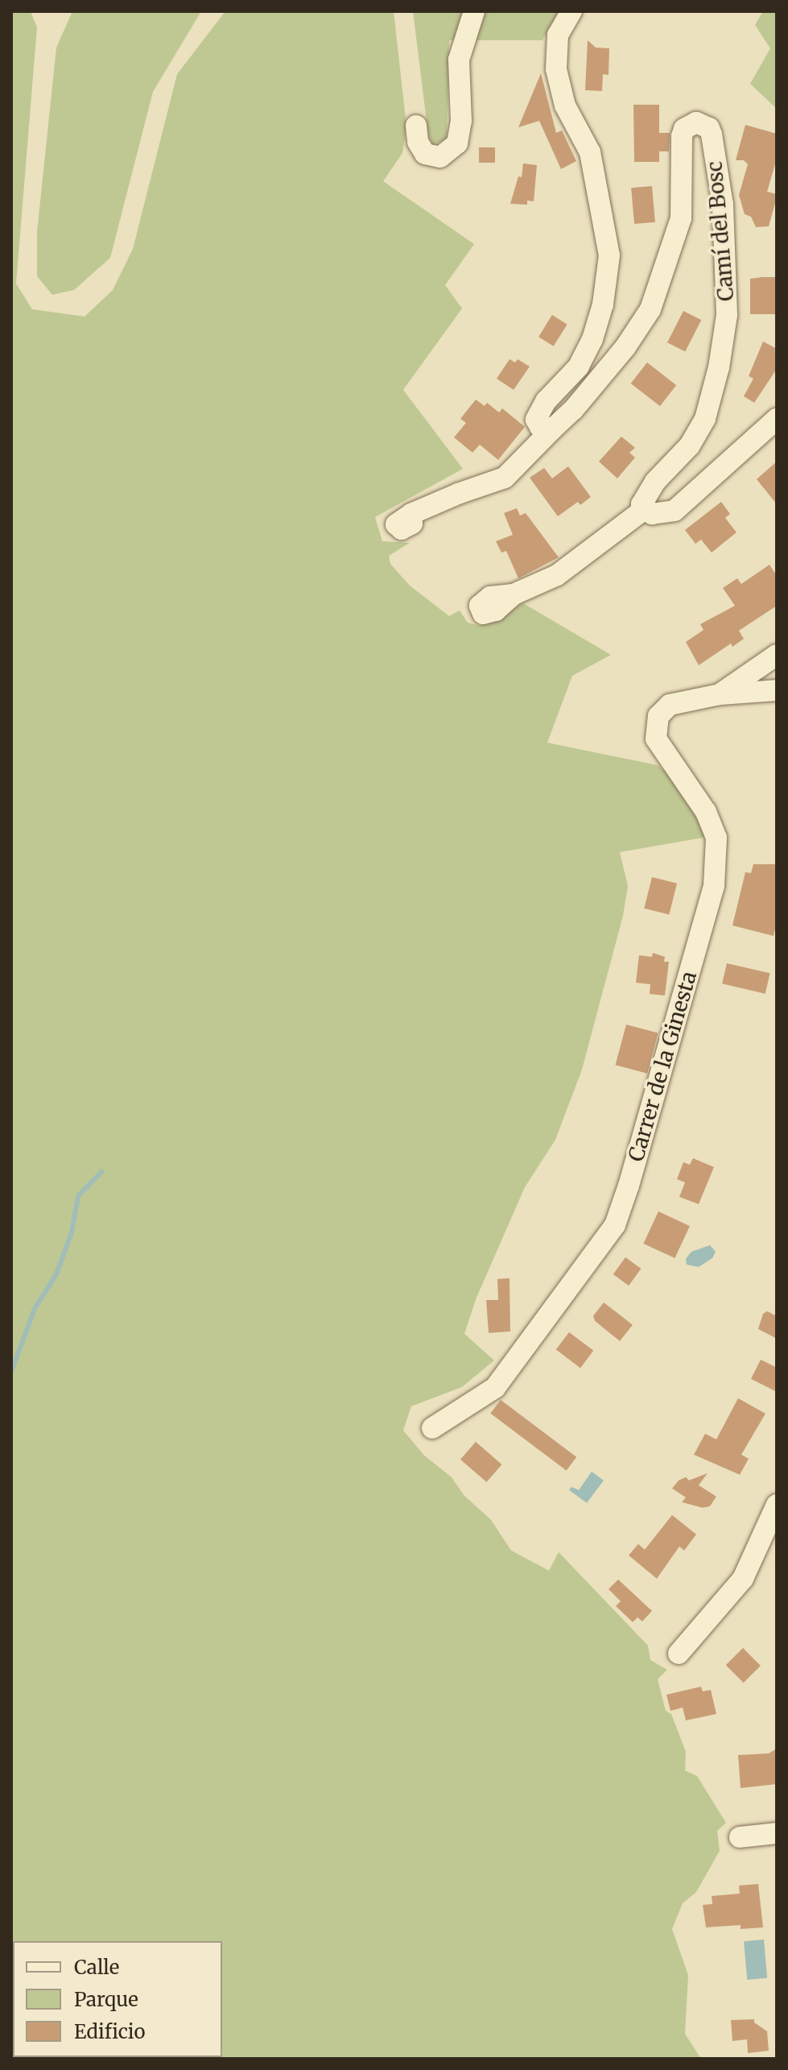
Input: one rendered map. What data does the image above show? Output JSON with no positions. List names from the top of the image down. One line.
{"streets":{"street":["Camí del Bosc","Carrer de la Ginesta"]},"legend":["Calle","Parque","Edificio"]}
